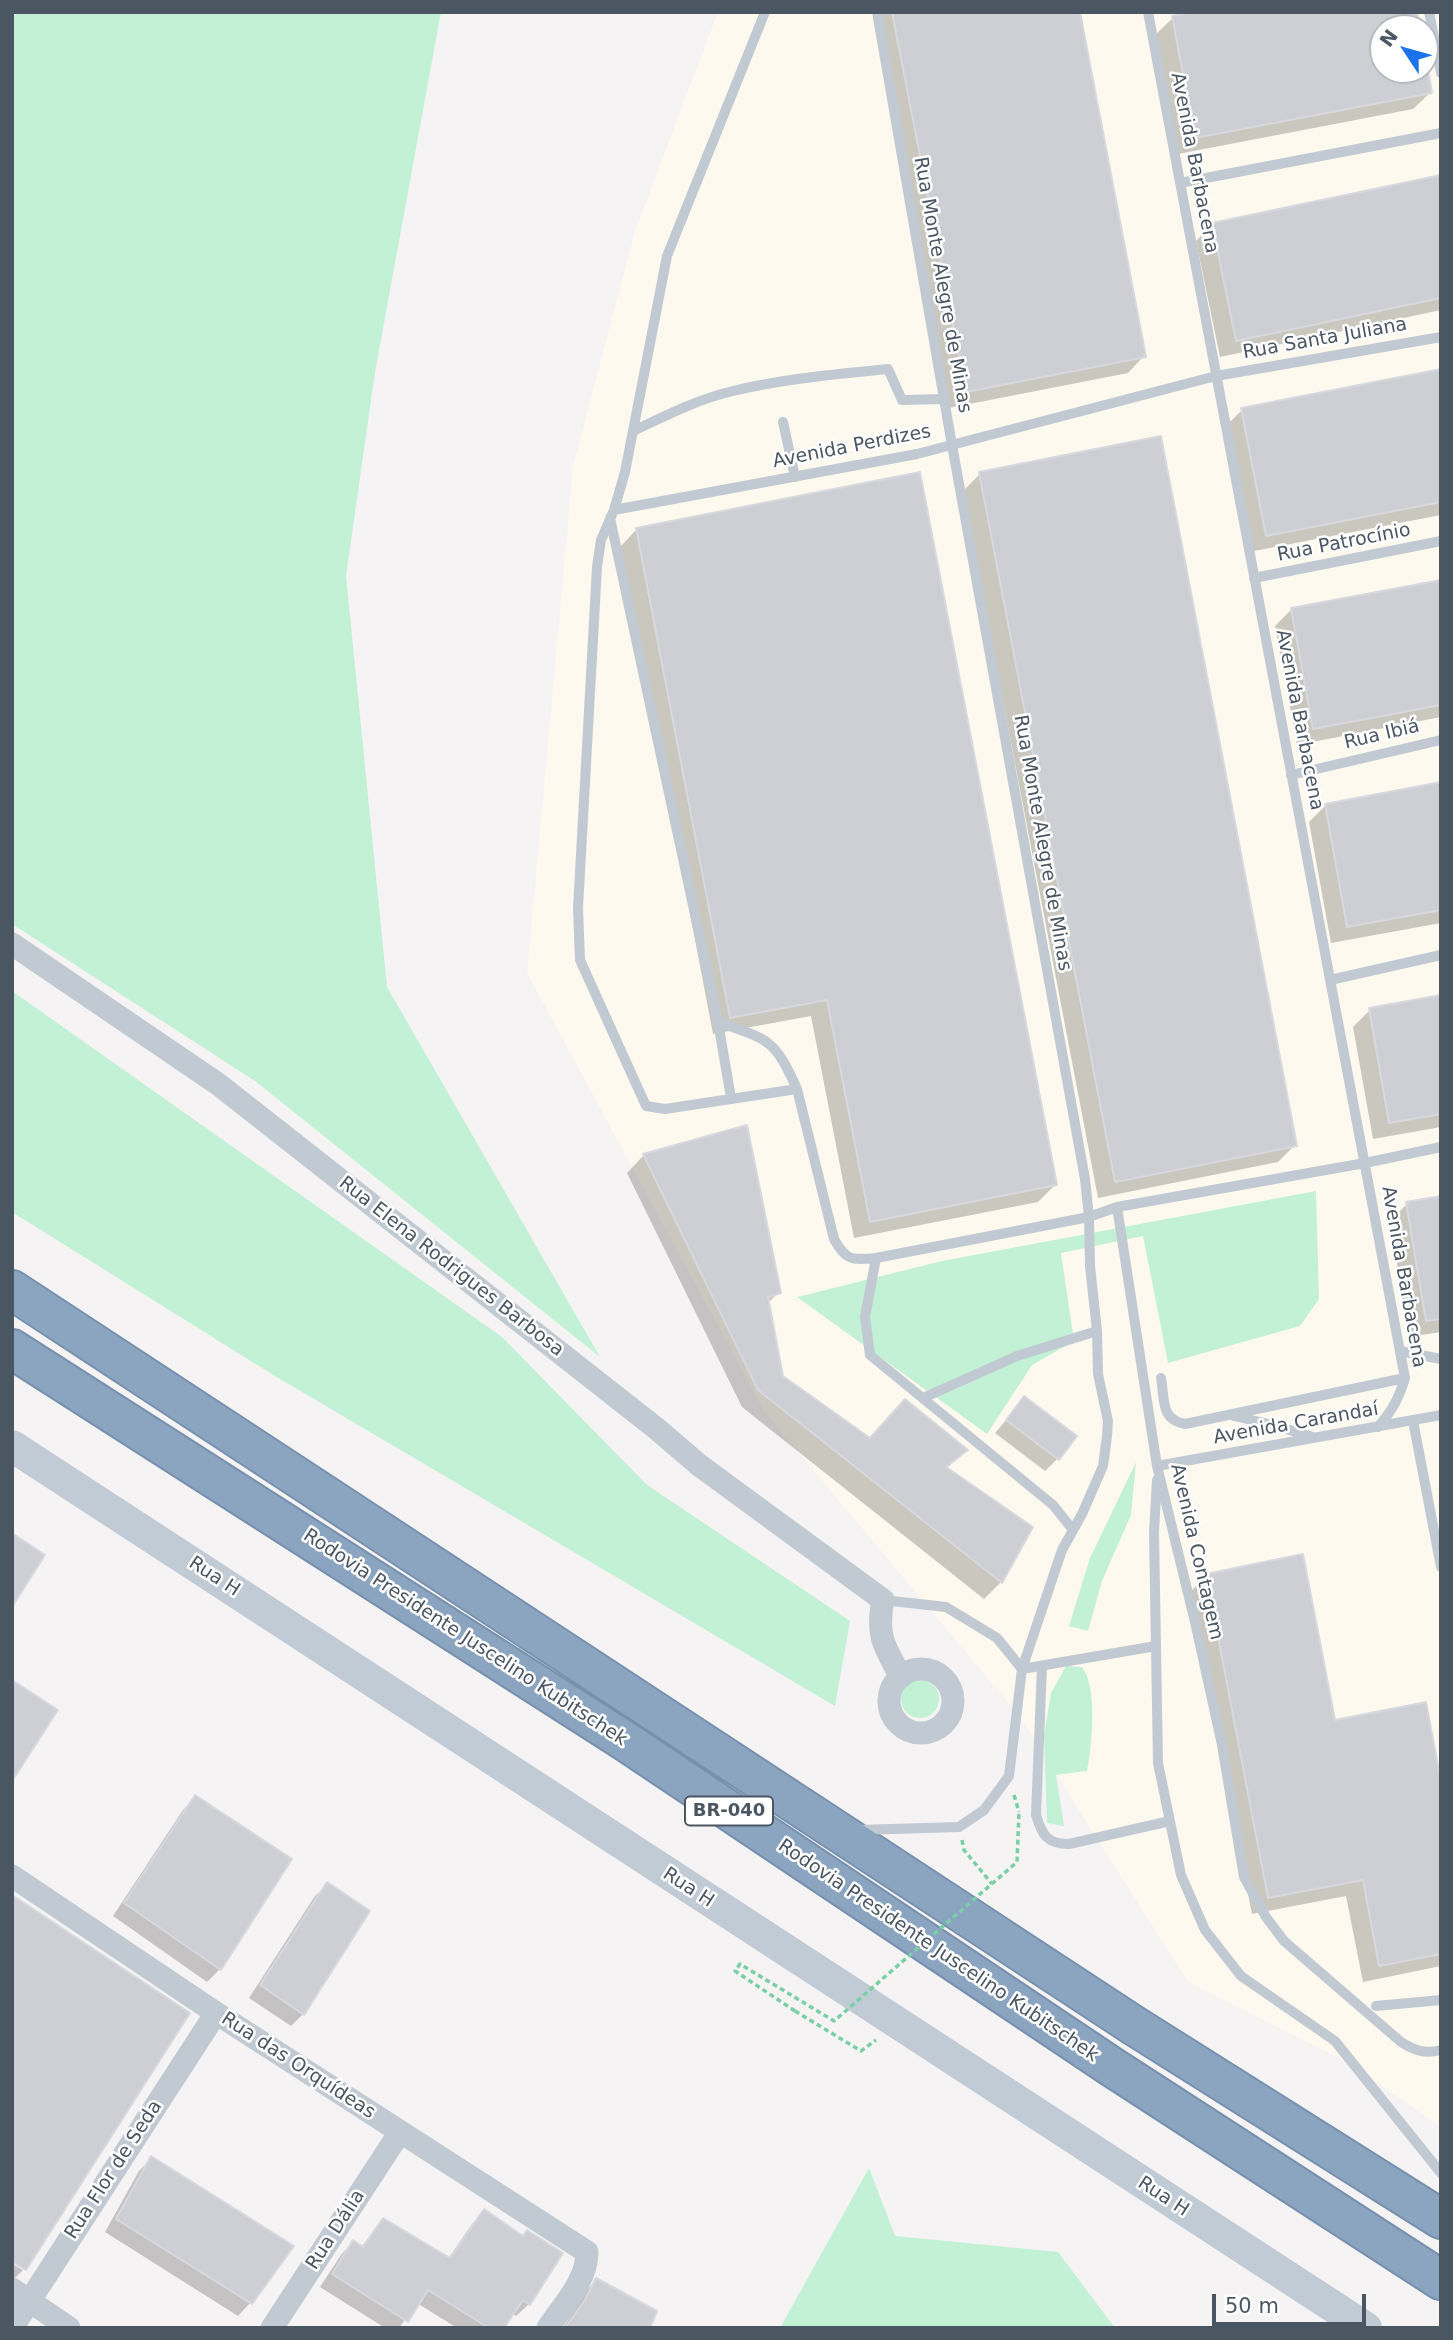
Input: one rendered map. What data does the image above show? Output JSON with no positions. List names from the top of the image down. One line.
{"streets":{"highway":["Rodovia Presidente Juscelino Kubitschek","BR-040"],"main road":["Rua H"],"street":["Rua Elena Rodrigues Barbosa","Rua das Orquídeas","Rua Flor de Seda","Rua Dália"],"lane":["Avenida Barbacena","Rua Monte Alegre de Minas","Rua Santa Juliana","Avenida Perdizes","Rua Patrocínio","Rua Ibiá","Avenida Carandaí","Avenida Contagem"]},"crossings":[["Avenida Barbacena","Rua Santa Juliana"],["Avenida Barbacena","Avenida Perdizes"],["Avenida Barbacena","Rua Patrocínio"],["Avenida Barbacena","Rua Ibiá"],["Avenida Barbacena","Avenida Carandaí"],["Rua Monte Alegre de Minas","Avenida Perdizes"],["Rua Monte Alegre de Minas","Rua Elena Rodrigues Barbosa"],["Rua Santa Juliana","Avenida Perdizes"],["Avenida Carandaí","Avenida Contagem"],["Rua das Orquídeas","Rua Flor de Seda"],["Rua das Orquídeas","Rua Dália"]],"scale_bar":"50 m","north":"top left"}
